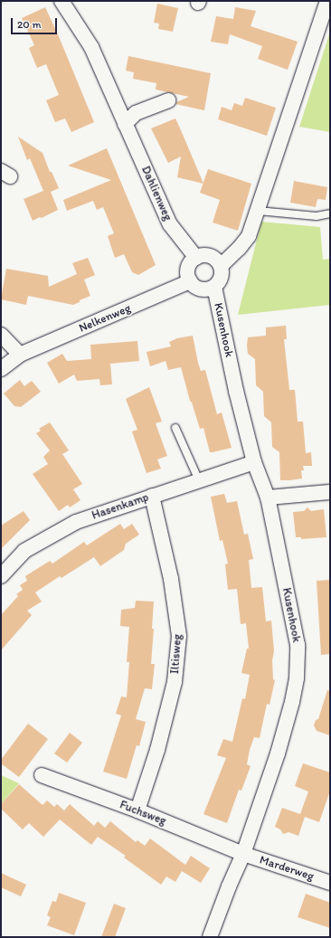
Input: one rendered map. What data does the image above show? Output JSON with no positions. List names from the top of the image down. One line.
{"streets":{"street":["Dahlienweg","Nelkenweg","Kusenhook","Hasenkamp","Iltisweg","Fuchsweg","Marderweg"]},"crossings":[["Dahlienweg","Nelkenweg"],["Dahlienweg","Kusenhook"],["Nelkenweg","Kusenhook"],["Kusenhook","Hasenkamp"],["Kusenhook","Fuchsweg"],["Kusenhook","Marderweg"],["Hasenkamp","Iltisweg"],["Iltisweg","Fuchsweg"],["Fuchsweg","Marderweg"]],"scale_bar":"20 m"}
